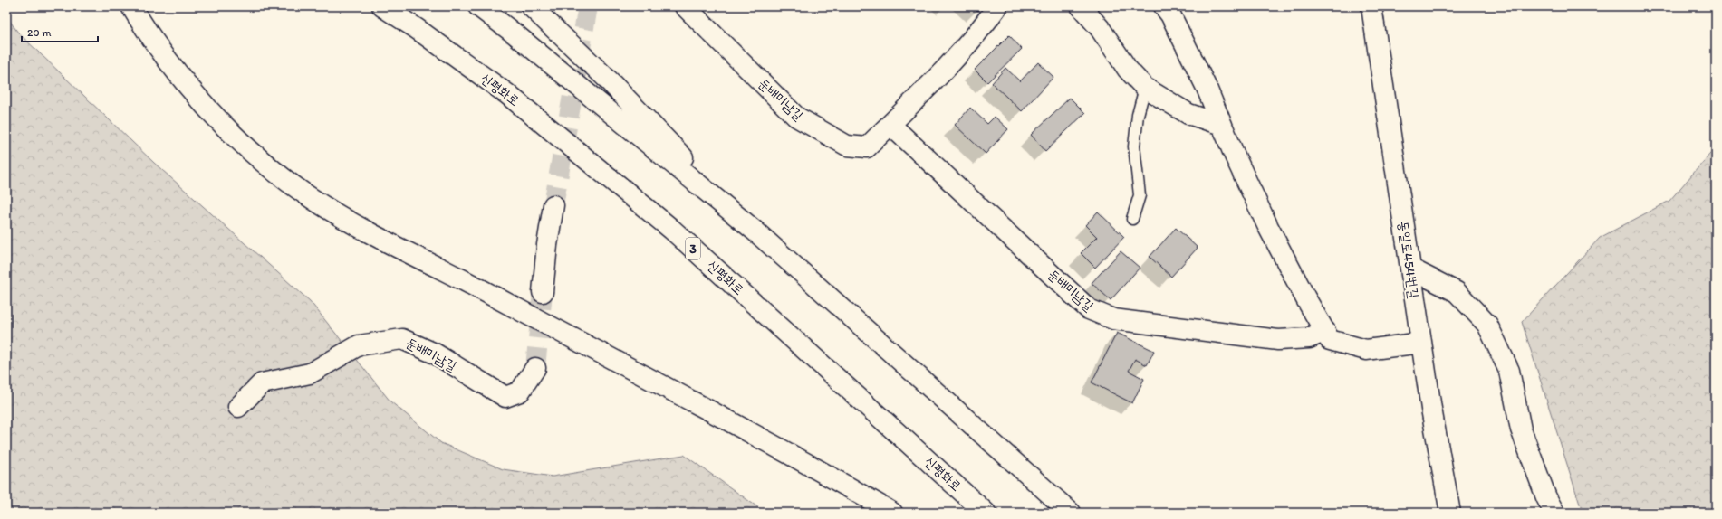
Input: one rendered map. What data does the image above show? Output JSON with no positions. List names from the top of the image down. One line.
{"streets":{"main road":["신평화로","둔배미남길","3","동일로454번길"]},"scale_bar":"20 m"}
